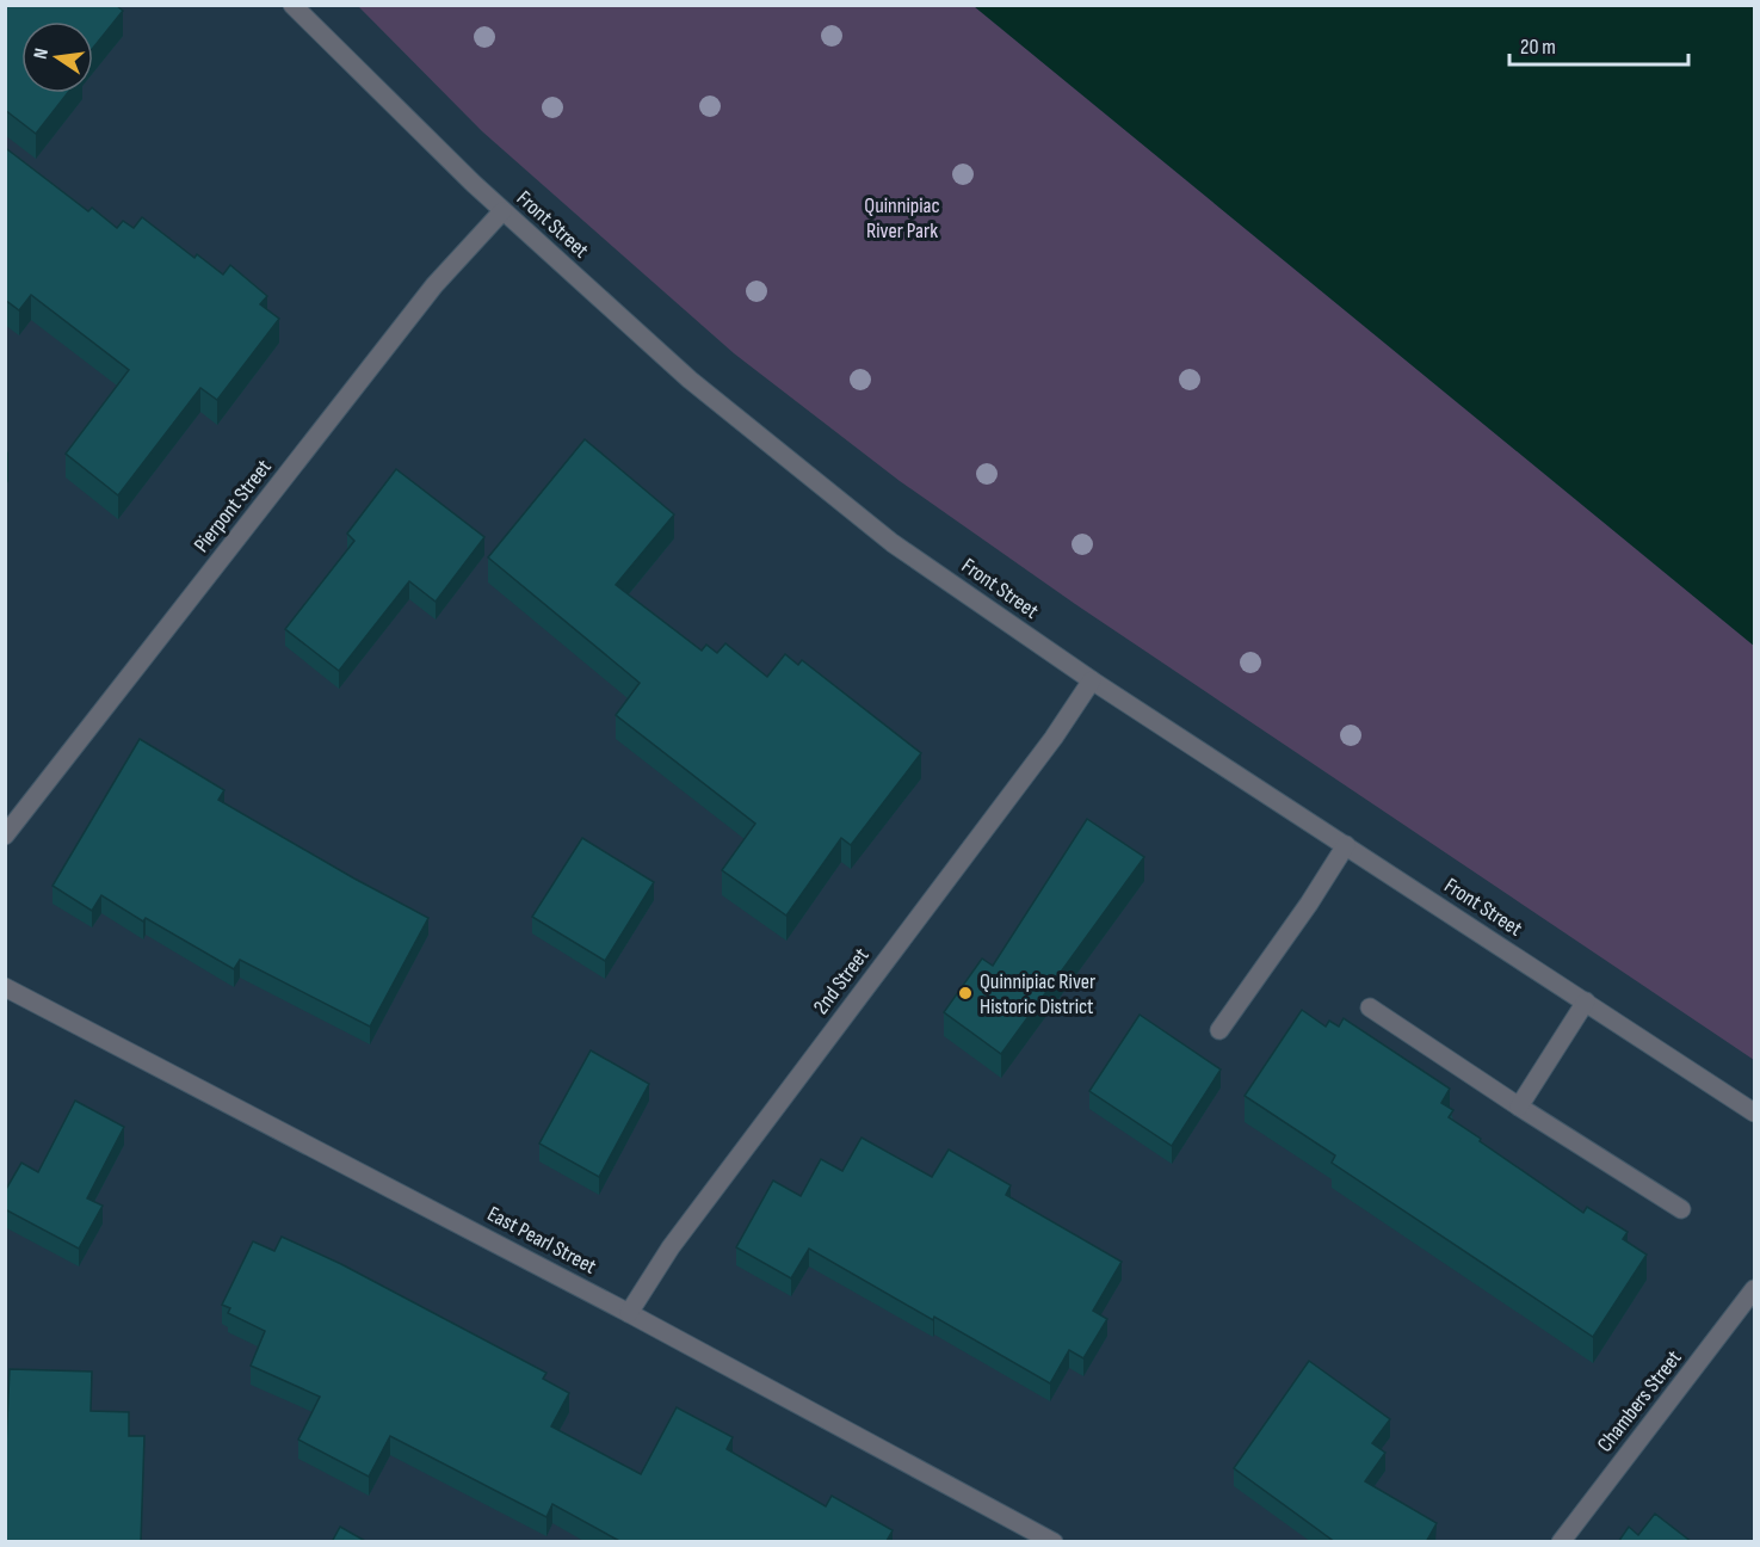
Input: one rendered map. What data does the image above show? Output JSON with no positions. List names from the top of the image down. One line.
{"streets":{"street":["Front Street","Pierpont Street","2nd Street","East Pearl Street","Chambers Street"]},"crossings":[["Front Street","Pierpont Street"],["Front Street","2nd Street"],["2nd Street","East Pearl Street"]],"parks":["Quinnipiac River Park"],"places":["Quinnipiac River Historic District"],"scale_bar":"20 m","north":"left"}
